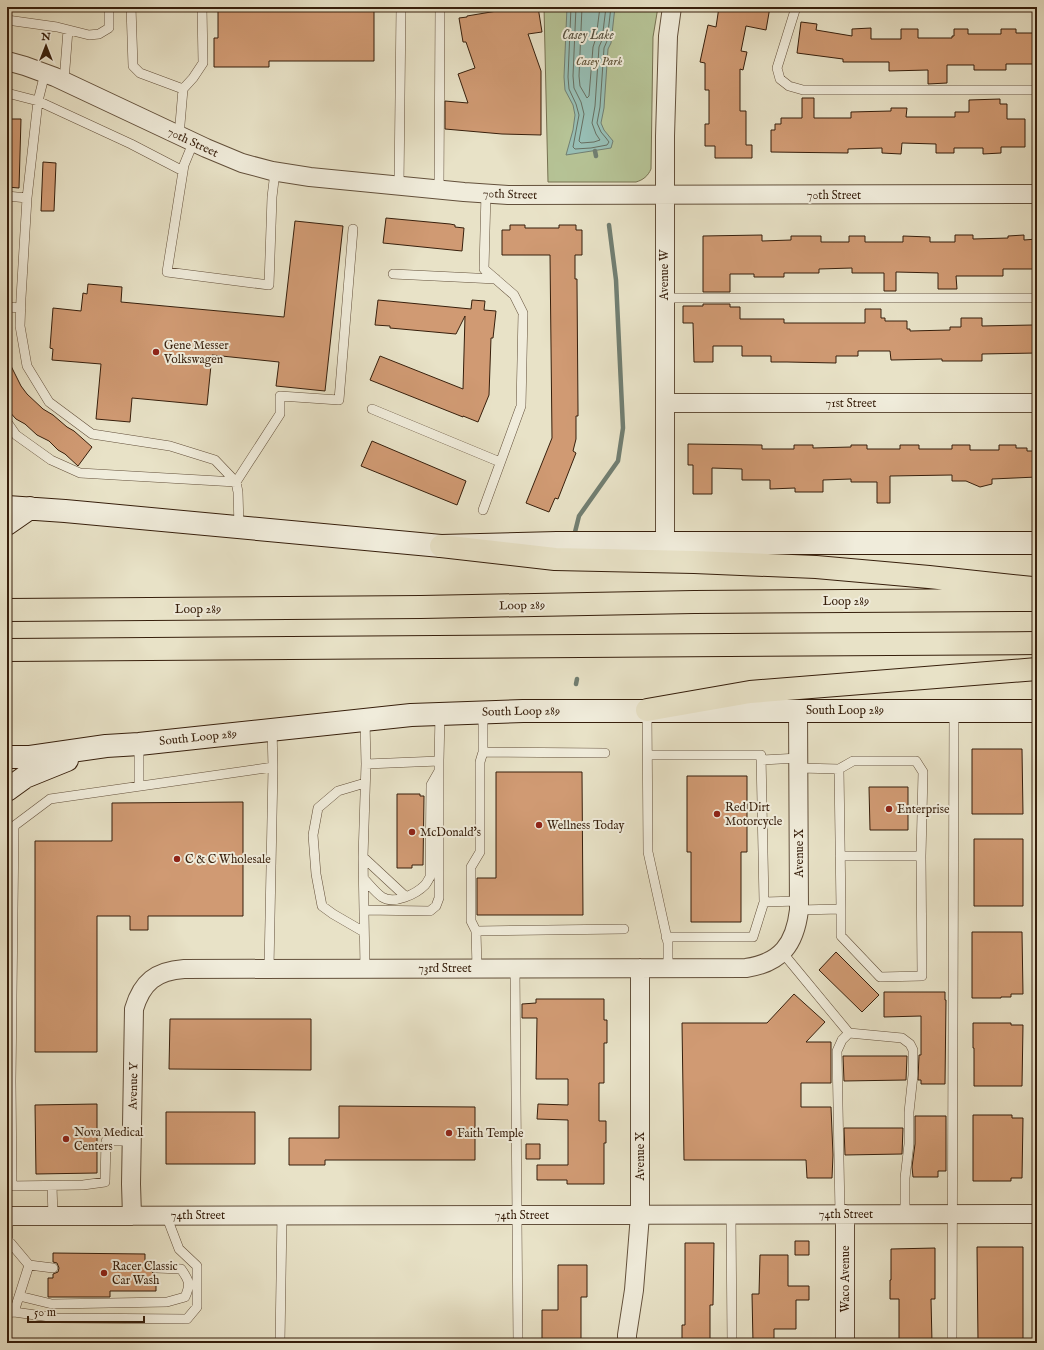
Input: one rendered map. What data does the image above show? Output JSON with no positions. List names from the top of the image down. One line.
{"streets":{"highway":["Loop 289"],"main road":["South Loop 289"],"street":["70th Street","Avenue W","71st Street","Avenue X","73rd Street","Avenue Y","74th Street","Waco Avenue"]},"crossings":[["70th Street","Avenue W"],["Avenue W","71st Street"],["South Loop 289","Avenue X"],["Avenue X","73rd Street"],["Avenue X","74th Street"],["73rd Street","Avenue Y"],["Avenue Y","74th Street"],["74th Street","Waco Avenue"]],"water":["Casey Lake"],"parks":["Casey Park"],"places":["Gene Messer Volkswagen","Enterprise","Red Dirt Motorcycle","Wellness Today","McDonald's","C & C Wholesale","Faith Temple","Nova Medical Centers","Racer Classic Car Wash"],"scale_bar":"50 m","north":"top"}
